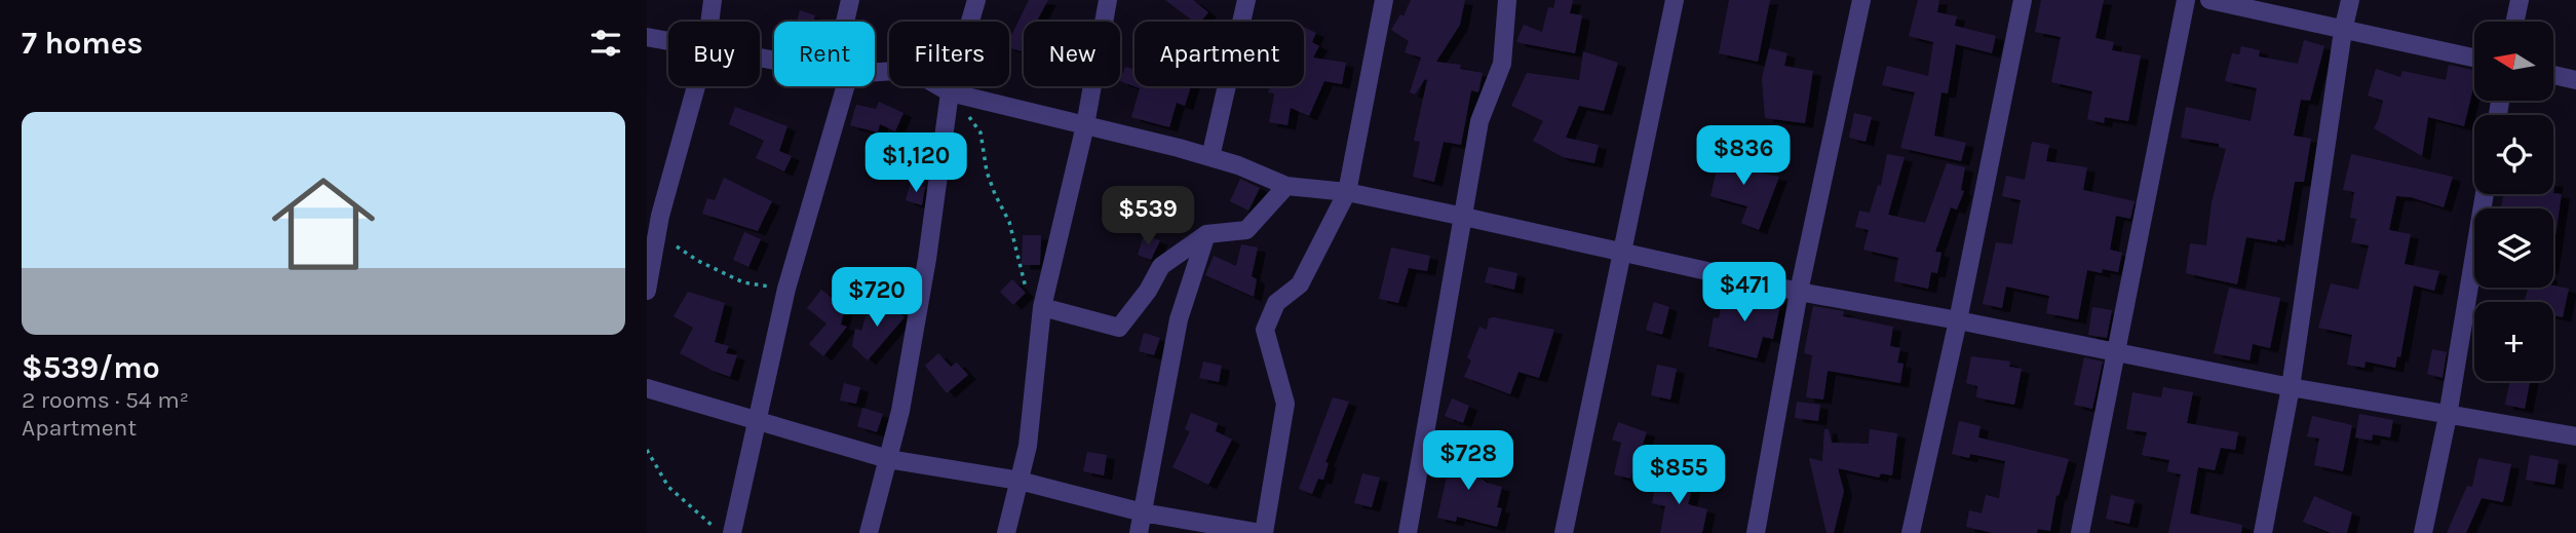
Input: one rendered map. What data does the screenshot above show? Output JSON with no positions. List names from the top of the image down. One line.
{"north":"left","page":{"heading":"7 homes","map_buttons":"+","chip":["Buy","Rent","Filters","New","Apartment"],"list":[{"name":"$539/mo","note":"2 rooms · 54 m² · Apartment"}],"price":["$836","$1,120","$539","$471","$720","$728","$855"]}}
